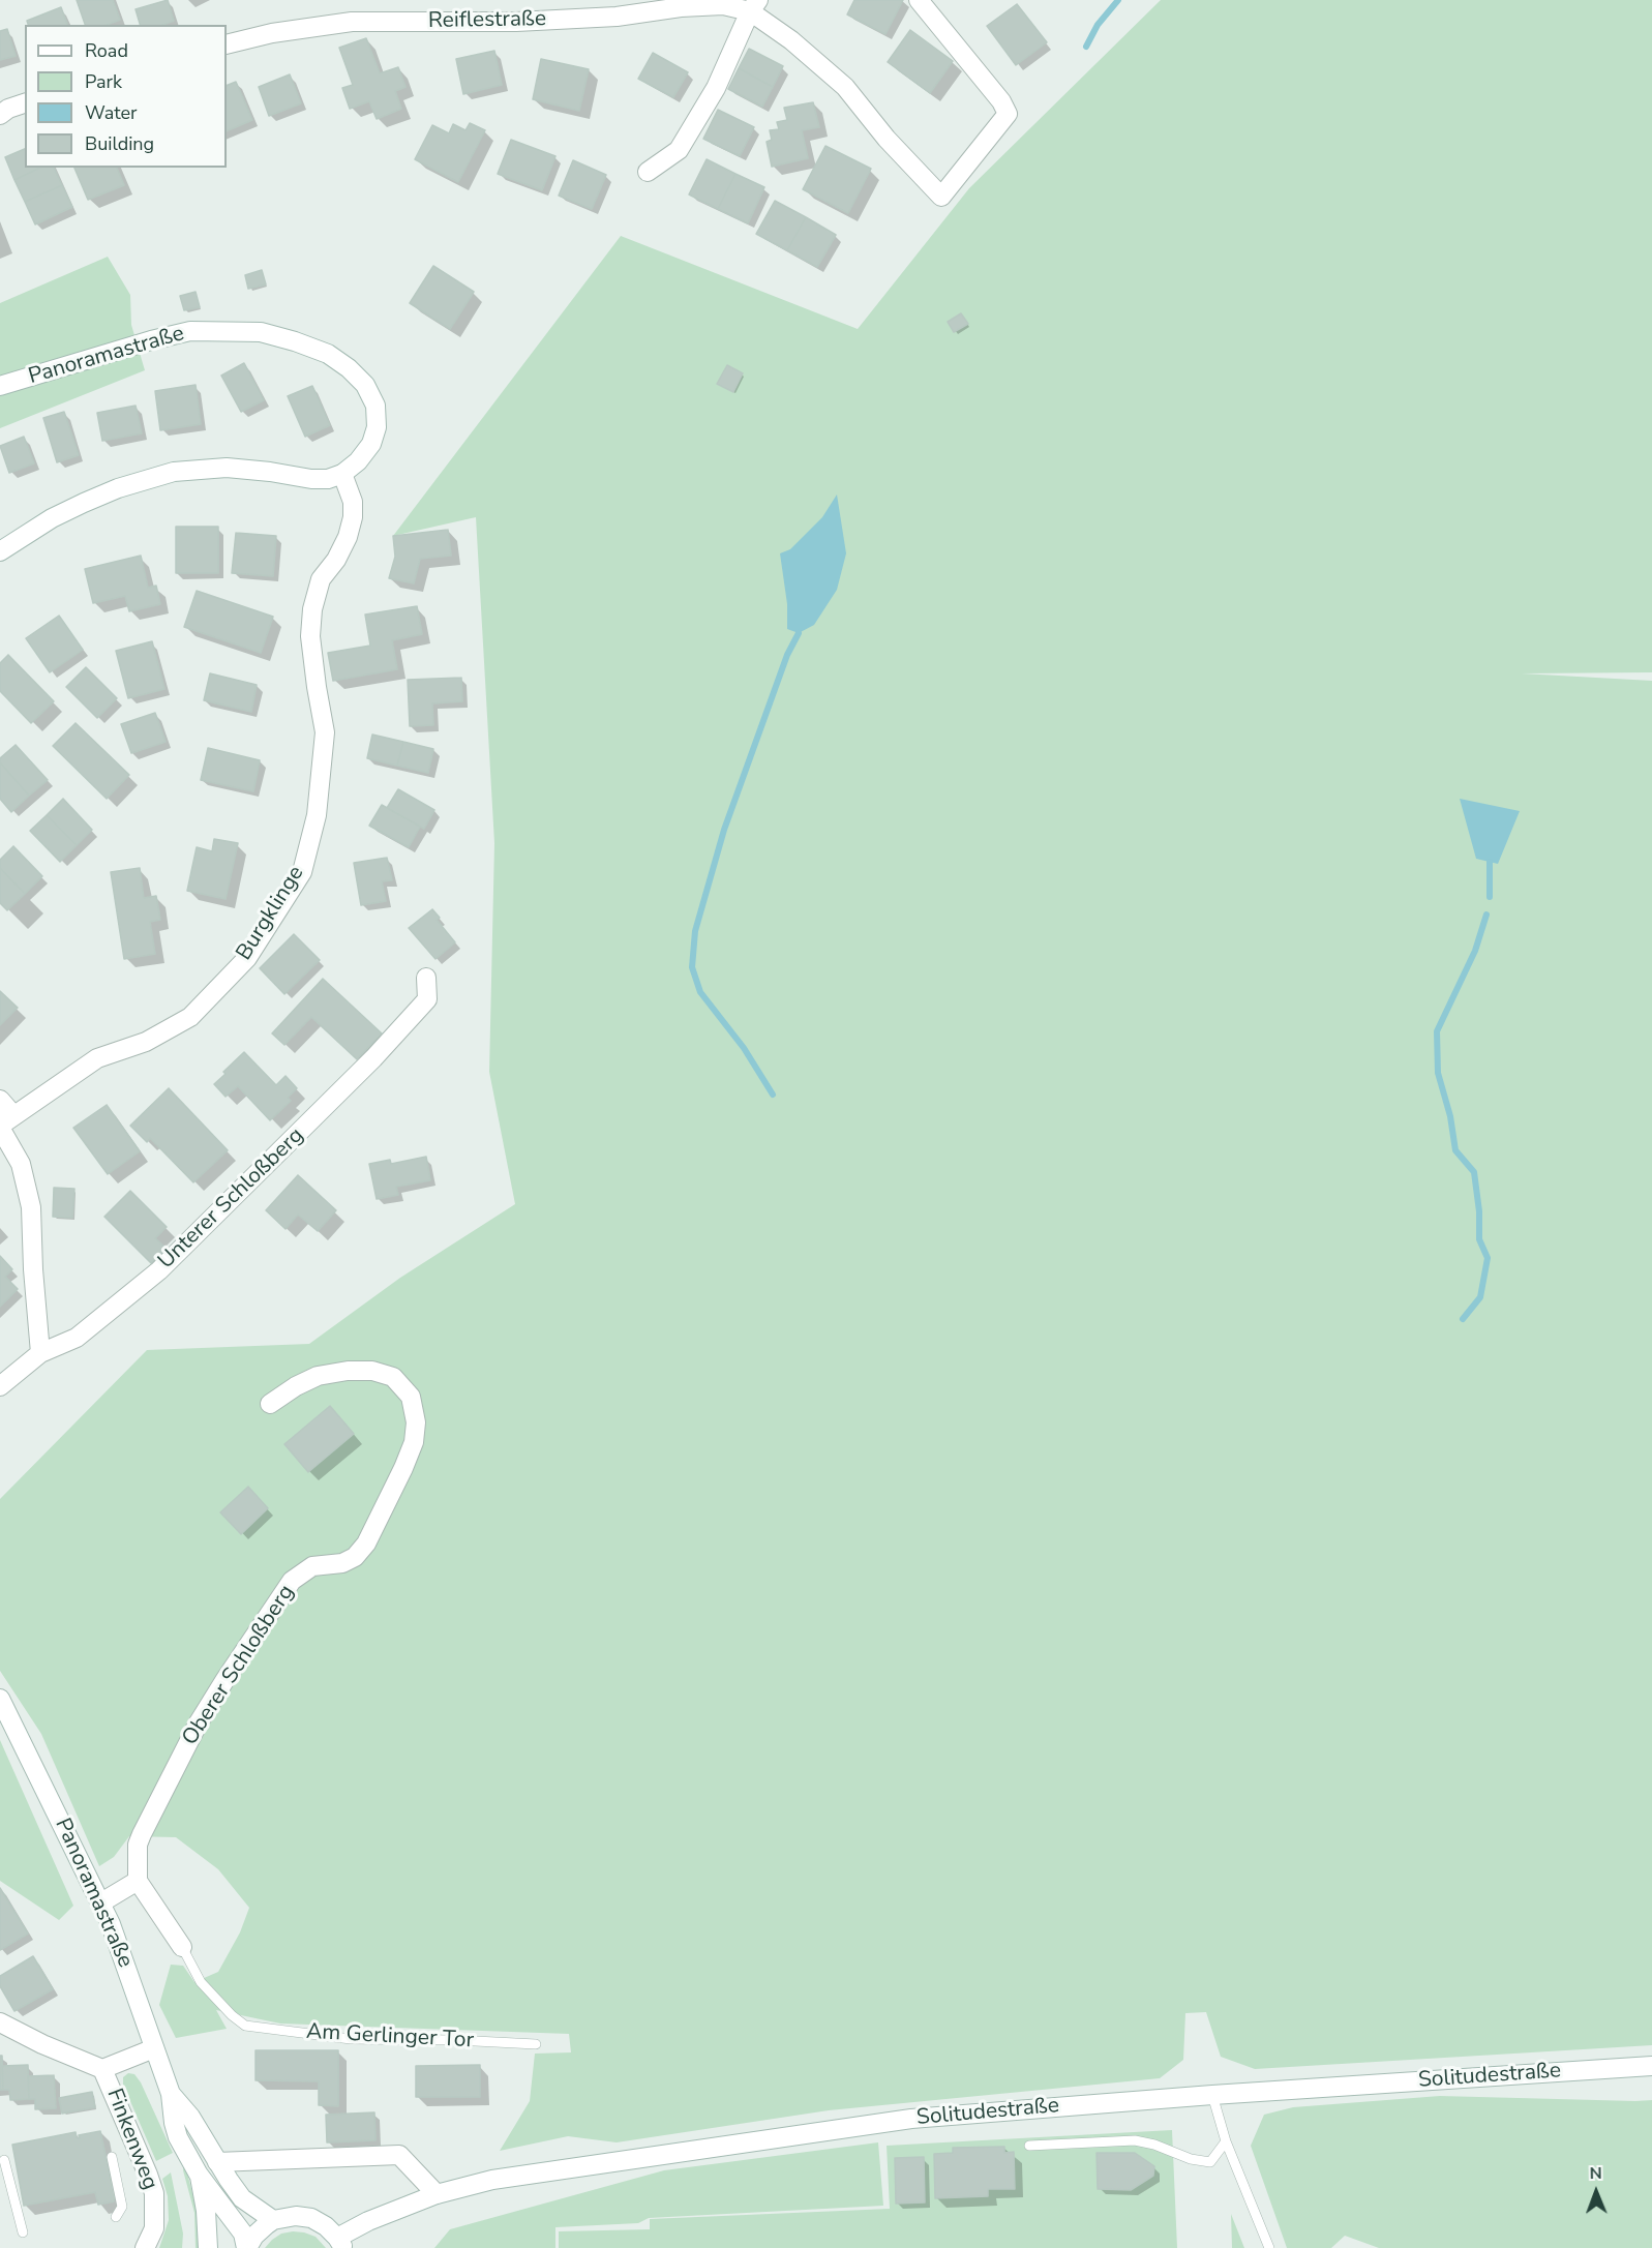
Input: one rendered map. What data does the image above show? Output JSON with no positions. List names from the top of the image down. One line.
{"streets":{"street":["Reiflestraße","Panoramastraße","Burgklinge","Unterer Schloßberg","Oberer Schloßberg","Am Gerlinger Tor","Solitudestraße","Finkenweg"]},"crossings":[["Panoramastraße","Burgklinge"],["Oberer Schloßberg","Am Gerlinger Tor"]],"legend":["Road","Park","Water","Building"],"north":"top"}
